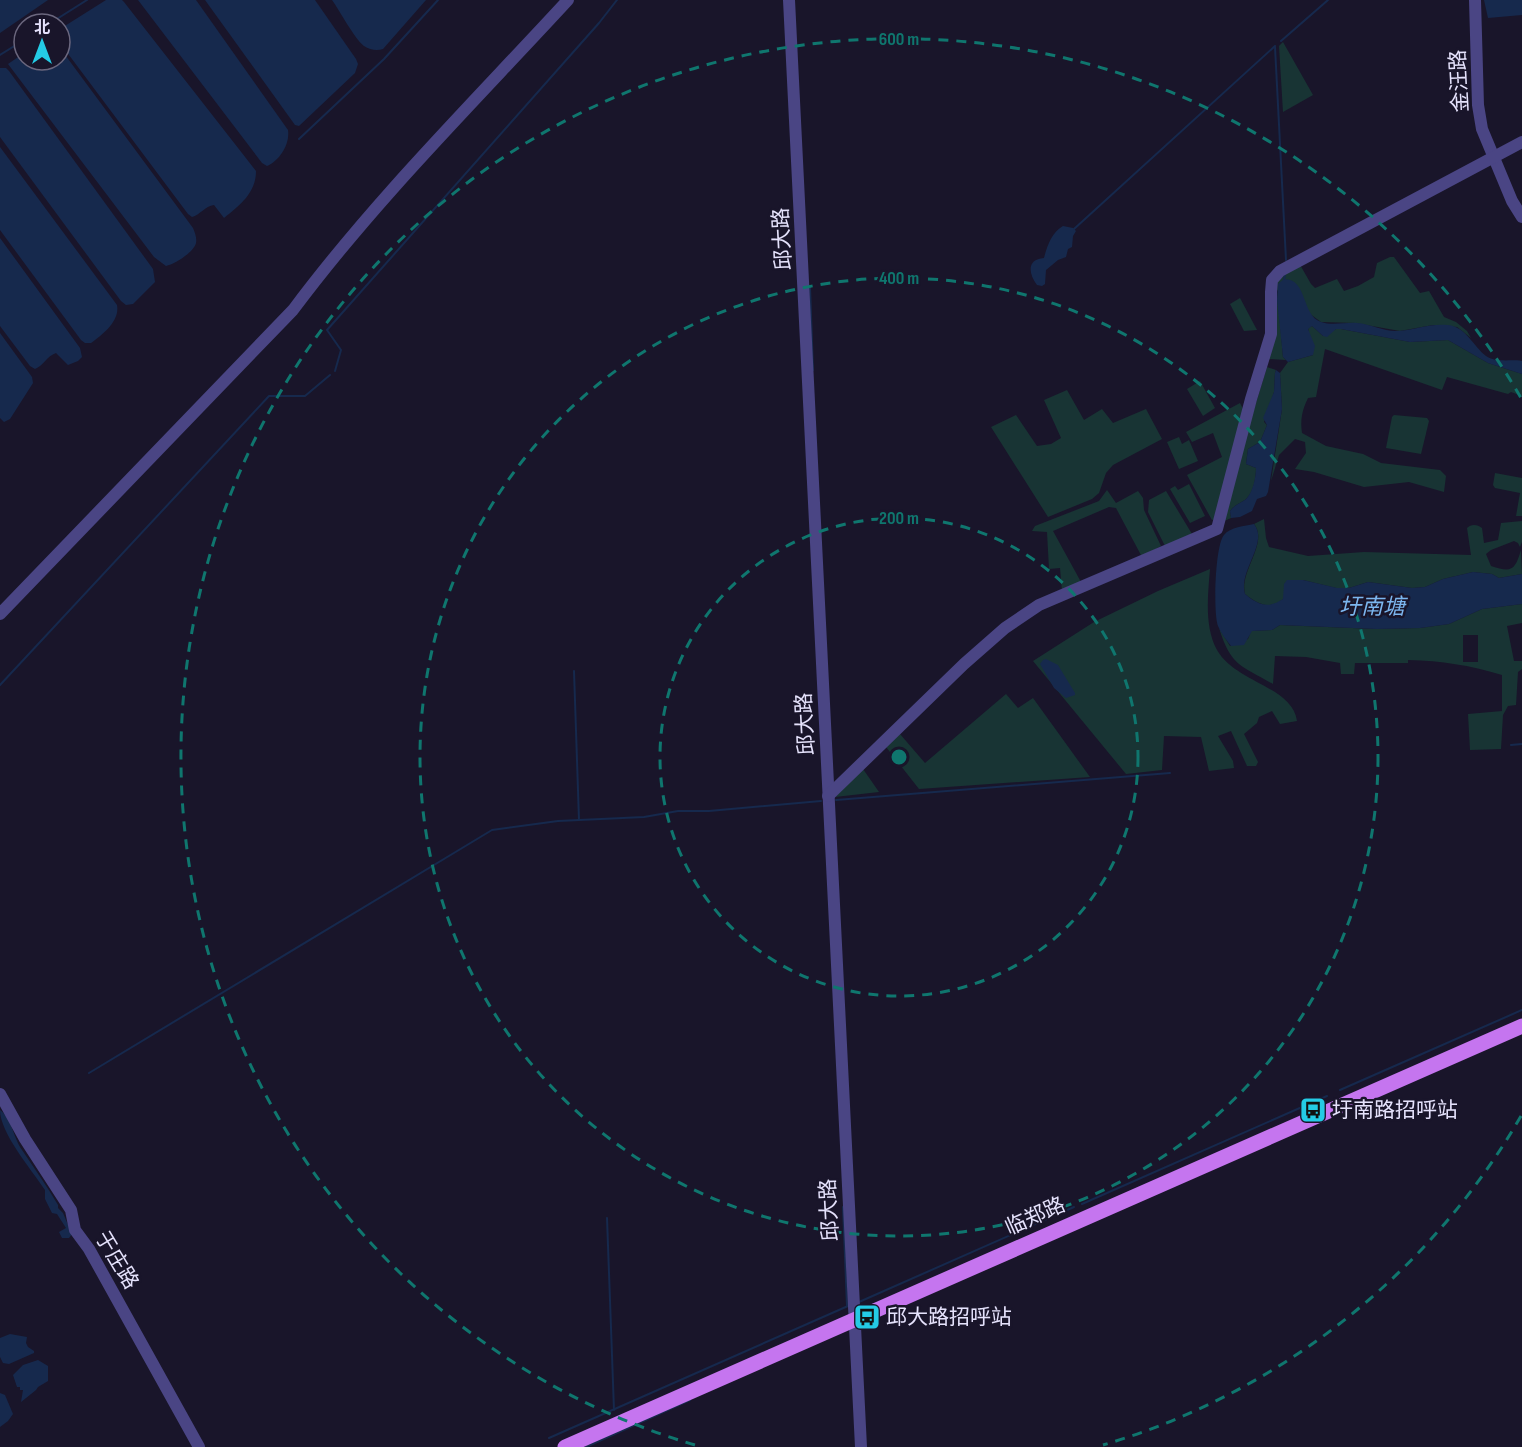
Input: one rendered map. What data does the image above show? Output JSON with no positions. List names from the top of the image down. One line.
{"streets":{"main road":["临郑路"],"street":["金汪路","邱大路","于庄路"]},"crossings":[["邱大路","临郑路"]],"water":["圩南塘"],"places":{"bus stop":["圩南路招呼站","邱大路招呼站"]},"north":"top","rings":["600 m","400 m","200 m"]}
